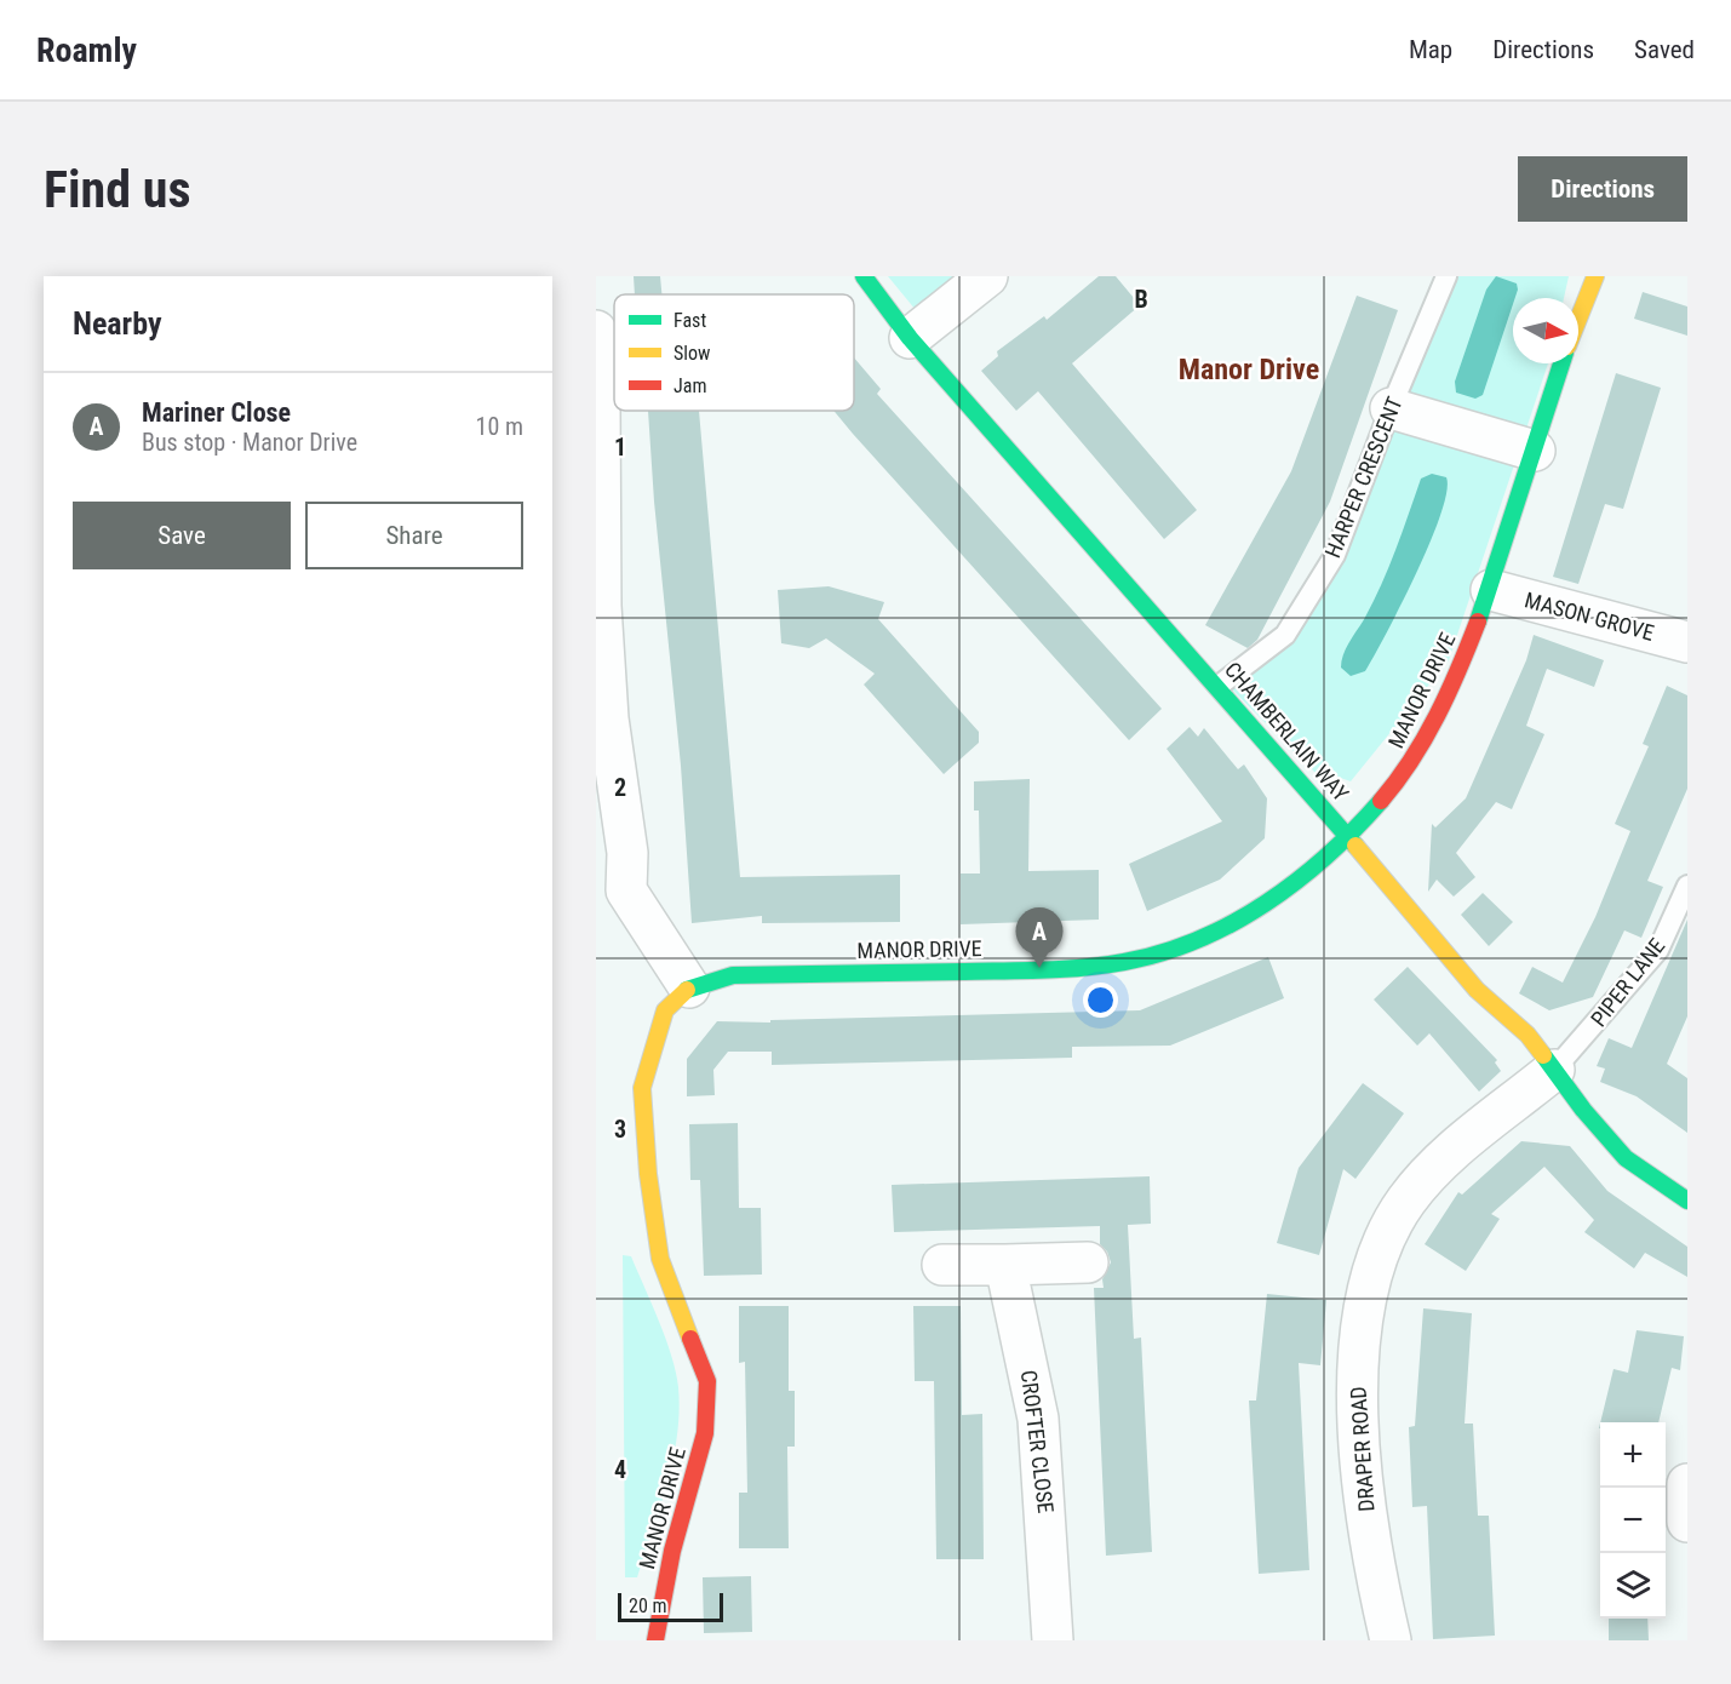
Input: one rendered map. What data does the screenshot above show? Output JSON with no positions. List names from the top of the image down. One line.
{"streets":{"street":["MASON GROVE","MANOR DRIVE","CHAMBERLAIN WAY","CROFTER CLOSE","DRAPER ROAD"],"lane":["HARPER CRESCENT","PIPER LANE"]},"crossings":[["HARPER CRESCENT","CHAMBERLAIN WAY"],["MASON GROVE","MANOR DRIVE"],["MANOR DRIVE","CHAMBERLAIN WAY"],["CHAMBERLAIN WAY","PIPER LANE"],["CHAMBERLAIN WAY","DRAPER ROAD"],["PIPER LANE","DRAPER ROAD"]],"districts":["Manor Drive"],"legend":["Fast","Slow","Jam"],"scale_bar":"20 m","north":"right","page":{"header":"Roamly","nav":["Map","Directions","Saved"],"buttons":["Directions",["Save","Share"]],"title":"Find us","heading":"Nearby","list":[{"mark":"A","name":"Mariner Close","note":"Bus stop · Manor Drive","value":"10 m"}],"pins":"A","map_buttons":["+","−"],"scale":"20 m"},"grid":{"columns":["B"],"rows":["1","2","3","4"]}}
